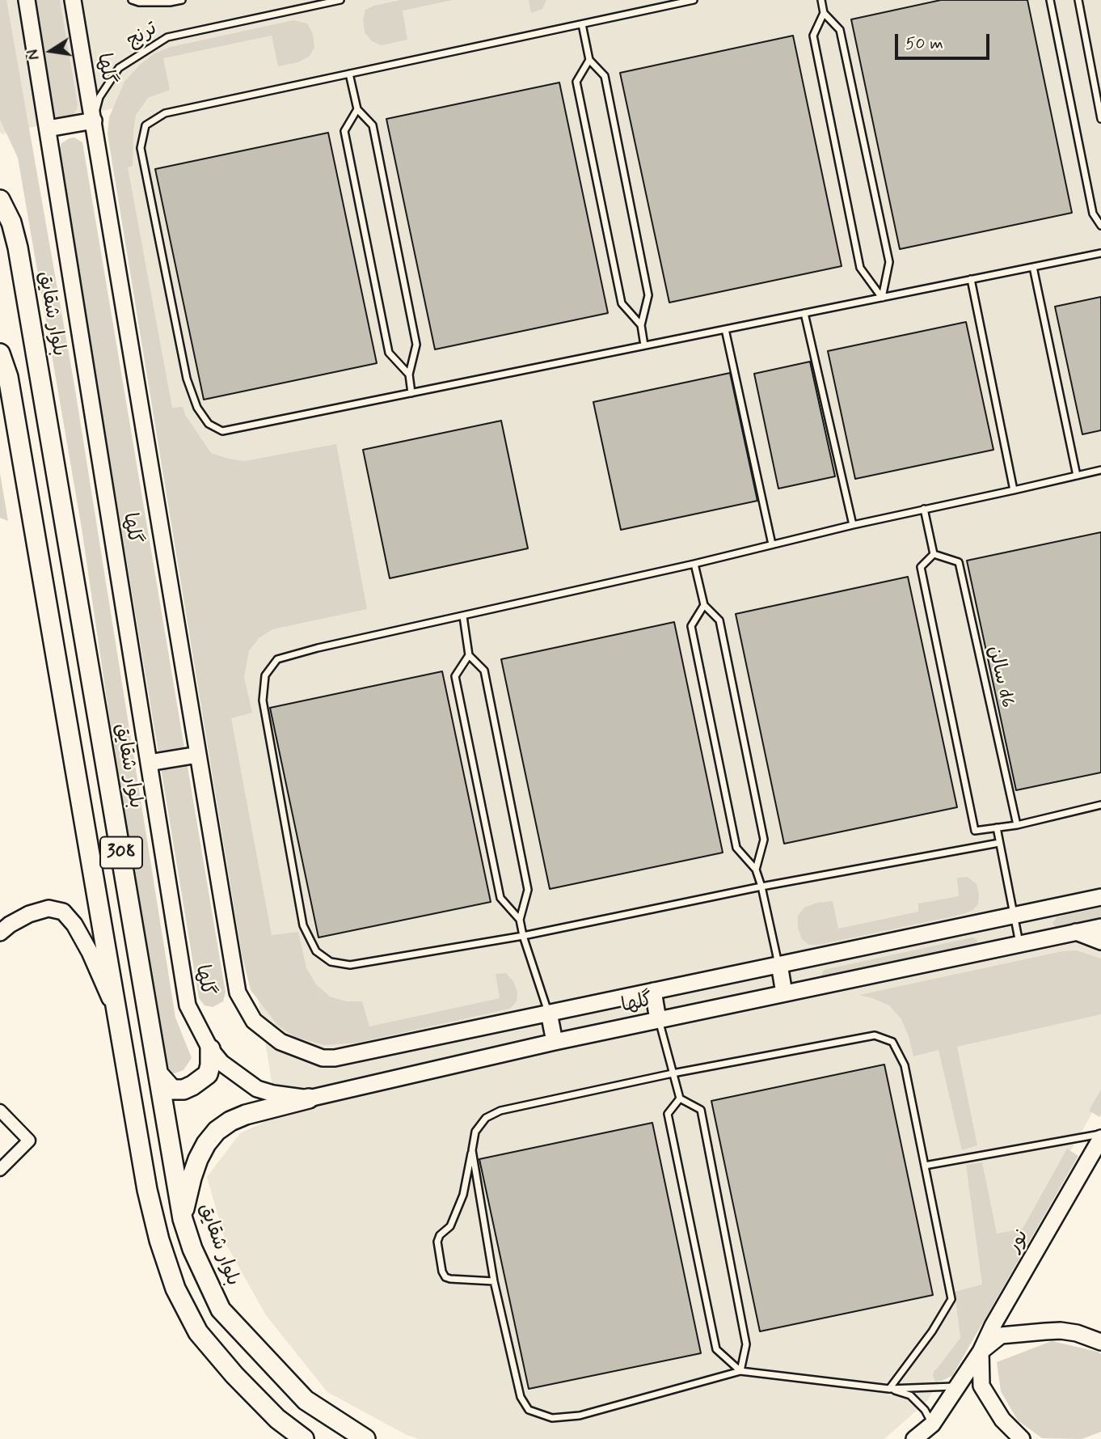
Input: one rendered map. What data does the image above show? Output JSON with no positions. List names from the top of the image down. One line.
{"streets":{"main road":["بلوار شقایق","308"],"street":["گلها","نور"],"lane":["ترنج","سالن d6"]},"crossings":[["ترنج","گلها"]],"scale_bar":"50 m","north":"left"}
